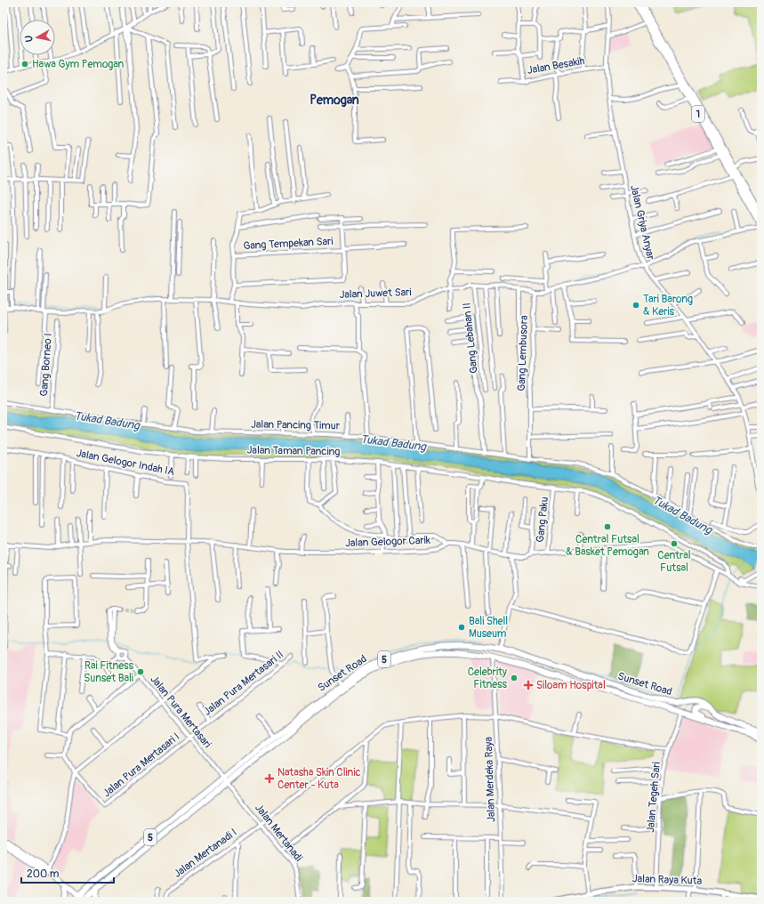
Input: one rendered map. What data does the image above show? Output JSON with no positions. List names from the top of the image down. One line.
{"streets":{"highway":["1","5","Sunset Road"],"main road":["Jalan Raya Kuta"],"street":["Jalan Besakih","Jalan Griya Anyar","Gang Tempekan Sari","Jalan Juwet Sari","Gang Lebahan II","Gang Lembusora","Gang Borneo I","Jalan Pancing Timur","Jalan Taman Pancing","Jalan Gelogor Indah IA","Gang Paku","Jalan Gelogor Carik","Jalan Pura Mertasari II","Jalan Pura Mertasari","Jalan Pura Mertasari I","Jalan Merdeka Raya","Jalan Tegeh Sari","Jalan Mertanadi","Jalan Mertanadi I"]},"crossings":[["Jalan Besakih","Jalan Griya Anyar"],["1","Jalan Juwet Sari"],["Jalan Griya Anyar","Jalan Juwet Sari"],["Gang Tempekan Sari","Jalan Juwet Sari"],["Jalan Juwet Sari","Gang Lebahan II"],["Jalan Juwet Sari","Gang Lembusora"],["Gang Lembusora","Jalan Pancing Timur"],["Gang Borneo I","Jalan Pancing Timur"],["Jalan Taman Pancing","Gang Paku"],["Jalan Taman Pancing","Jalan Gelogor Carik"],["Jalan Gelogor Indah IA","Jalan Gelogor Carik"],["Gang Paku","Jalan Gelogor Carik"],["Sunset Road","Jalan Pura Mertasari"],["Sunset Road","Jalan Merdeka Raya"],["Sunset Road","Jalan Tegeh Sari"],["Sunset Road","Jalan Mertanadi"],["Jalan Pura Mertasari II","Jalan Pura Mertasari"],["Jalan Pura Mertasari II","Jalan Pura Mertasari I"],["Jalan Pura Mertasari","Jalan Pura Mertasari I"],["Jalan Pura Mertasari","Jalan Mertanadi"],["Jalan Merdeka Raya","Jalan Mertanadi I"],["Jalan Tegeh Sari","Jalan Mertanadi I"],["Jalan Tegeh Sari","Jalan Raya Kuta"],["Jalan Mertanadi","Jalan Mertanadi I"]],"districts":["Pemogan"],"water":["Tukad Badung"],"places":{"other":["Hawa Gym Pemogan","Tari Barong & Keris","Central Futsal & Basket Pemogan","Central Futsal","Bali Shell Museum","Rai Fitness Sunset Bali","Celebrity Fitness"],"health":["Siloam Hospital","Natasha Skin Clinic Center - Kuta"]},"scale_bar":"200 m","north":"left"}
